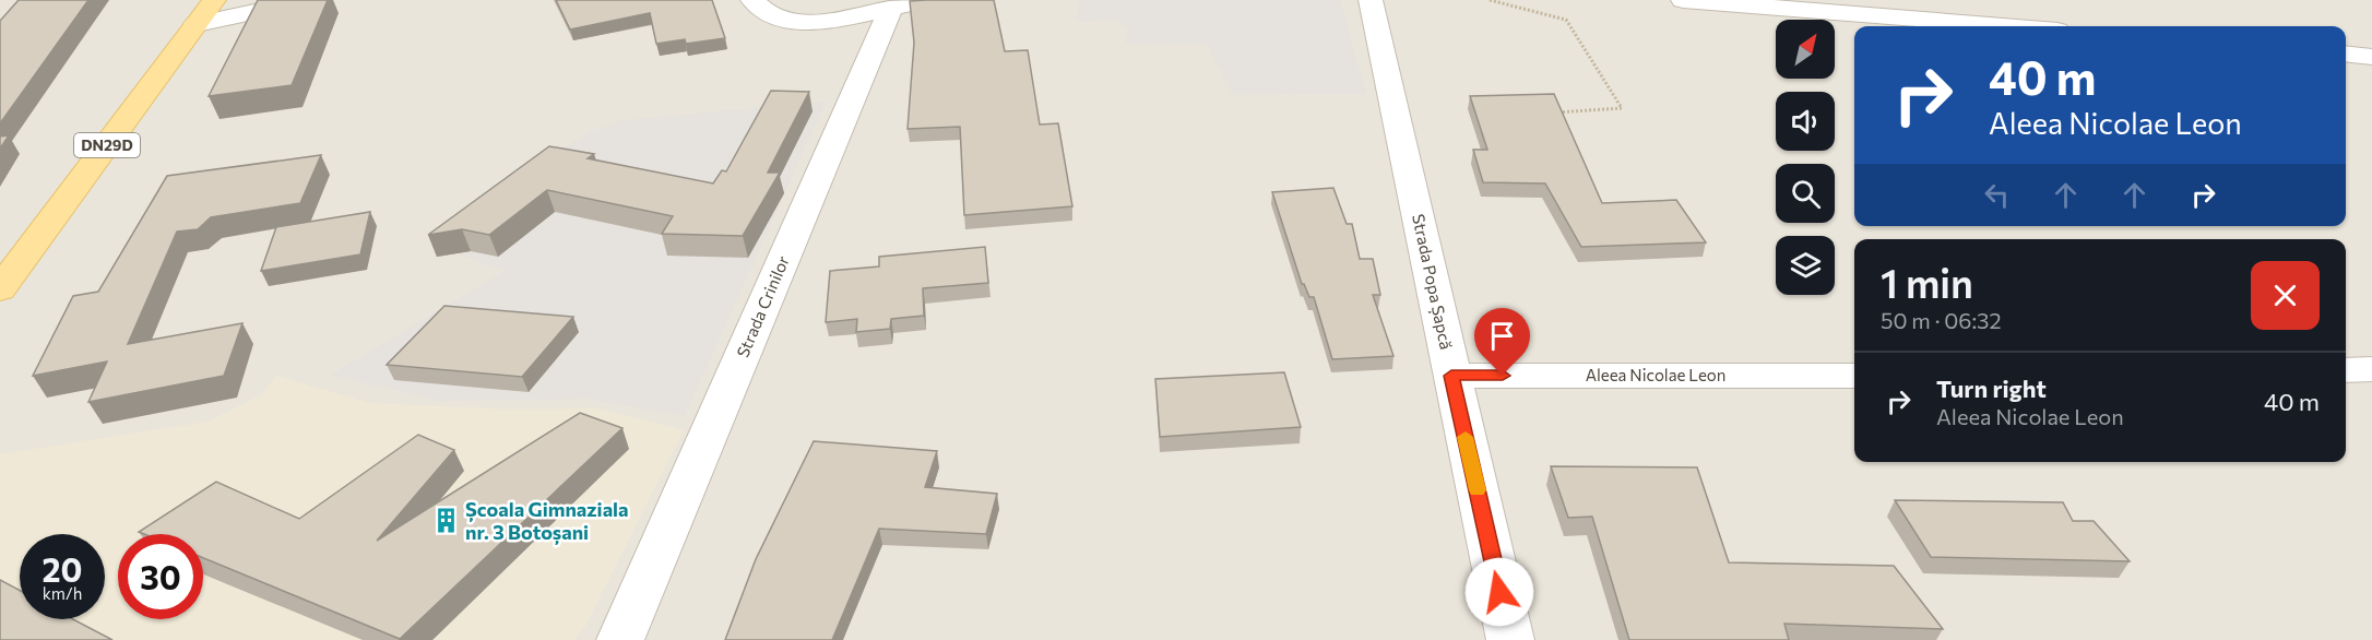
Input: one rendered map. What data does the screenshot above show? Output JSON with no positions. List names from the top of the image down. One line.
{"streets":{"main road":["DN29D"],"street":["Strada Popa Șapcă","Strada Crinilor","Aleea Nicolae Leon"]},"crossings":[["Strada Popa Șapcă","Aleea Nicolae Leon"]],"places":{"building":["Școala Gimnaziala nr. 3 Botoșani"]},"north":"top right","page":{"turn":["40 m","Aleea Nicolae Leon"],"heading":["1 min","50 m · 06:32"],"list":[{"name":"Turn right","note":"Aleea Nicolae Leon","value":"40 m"}],"speed":"20 km/h","limit":"30"}}
